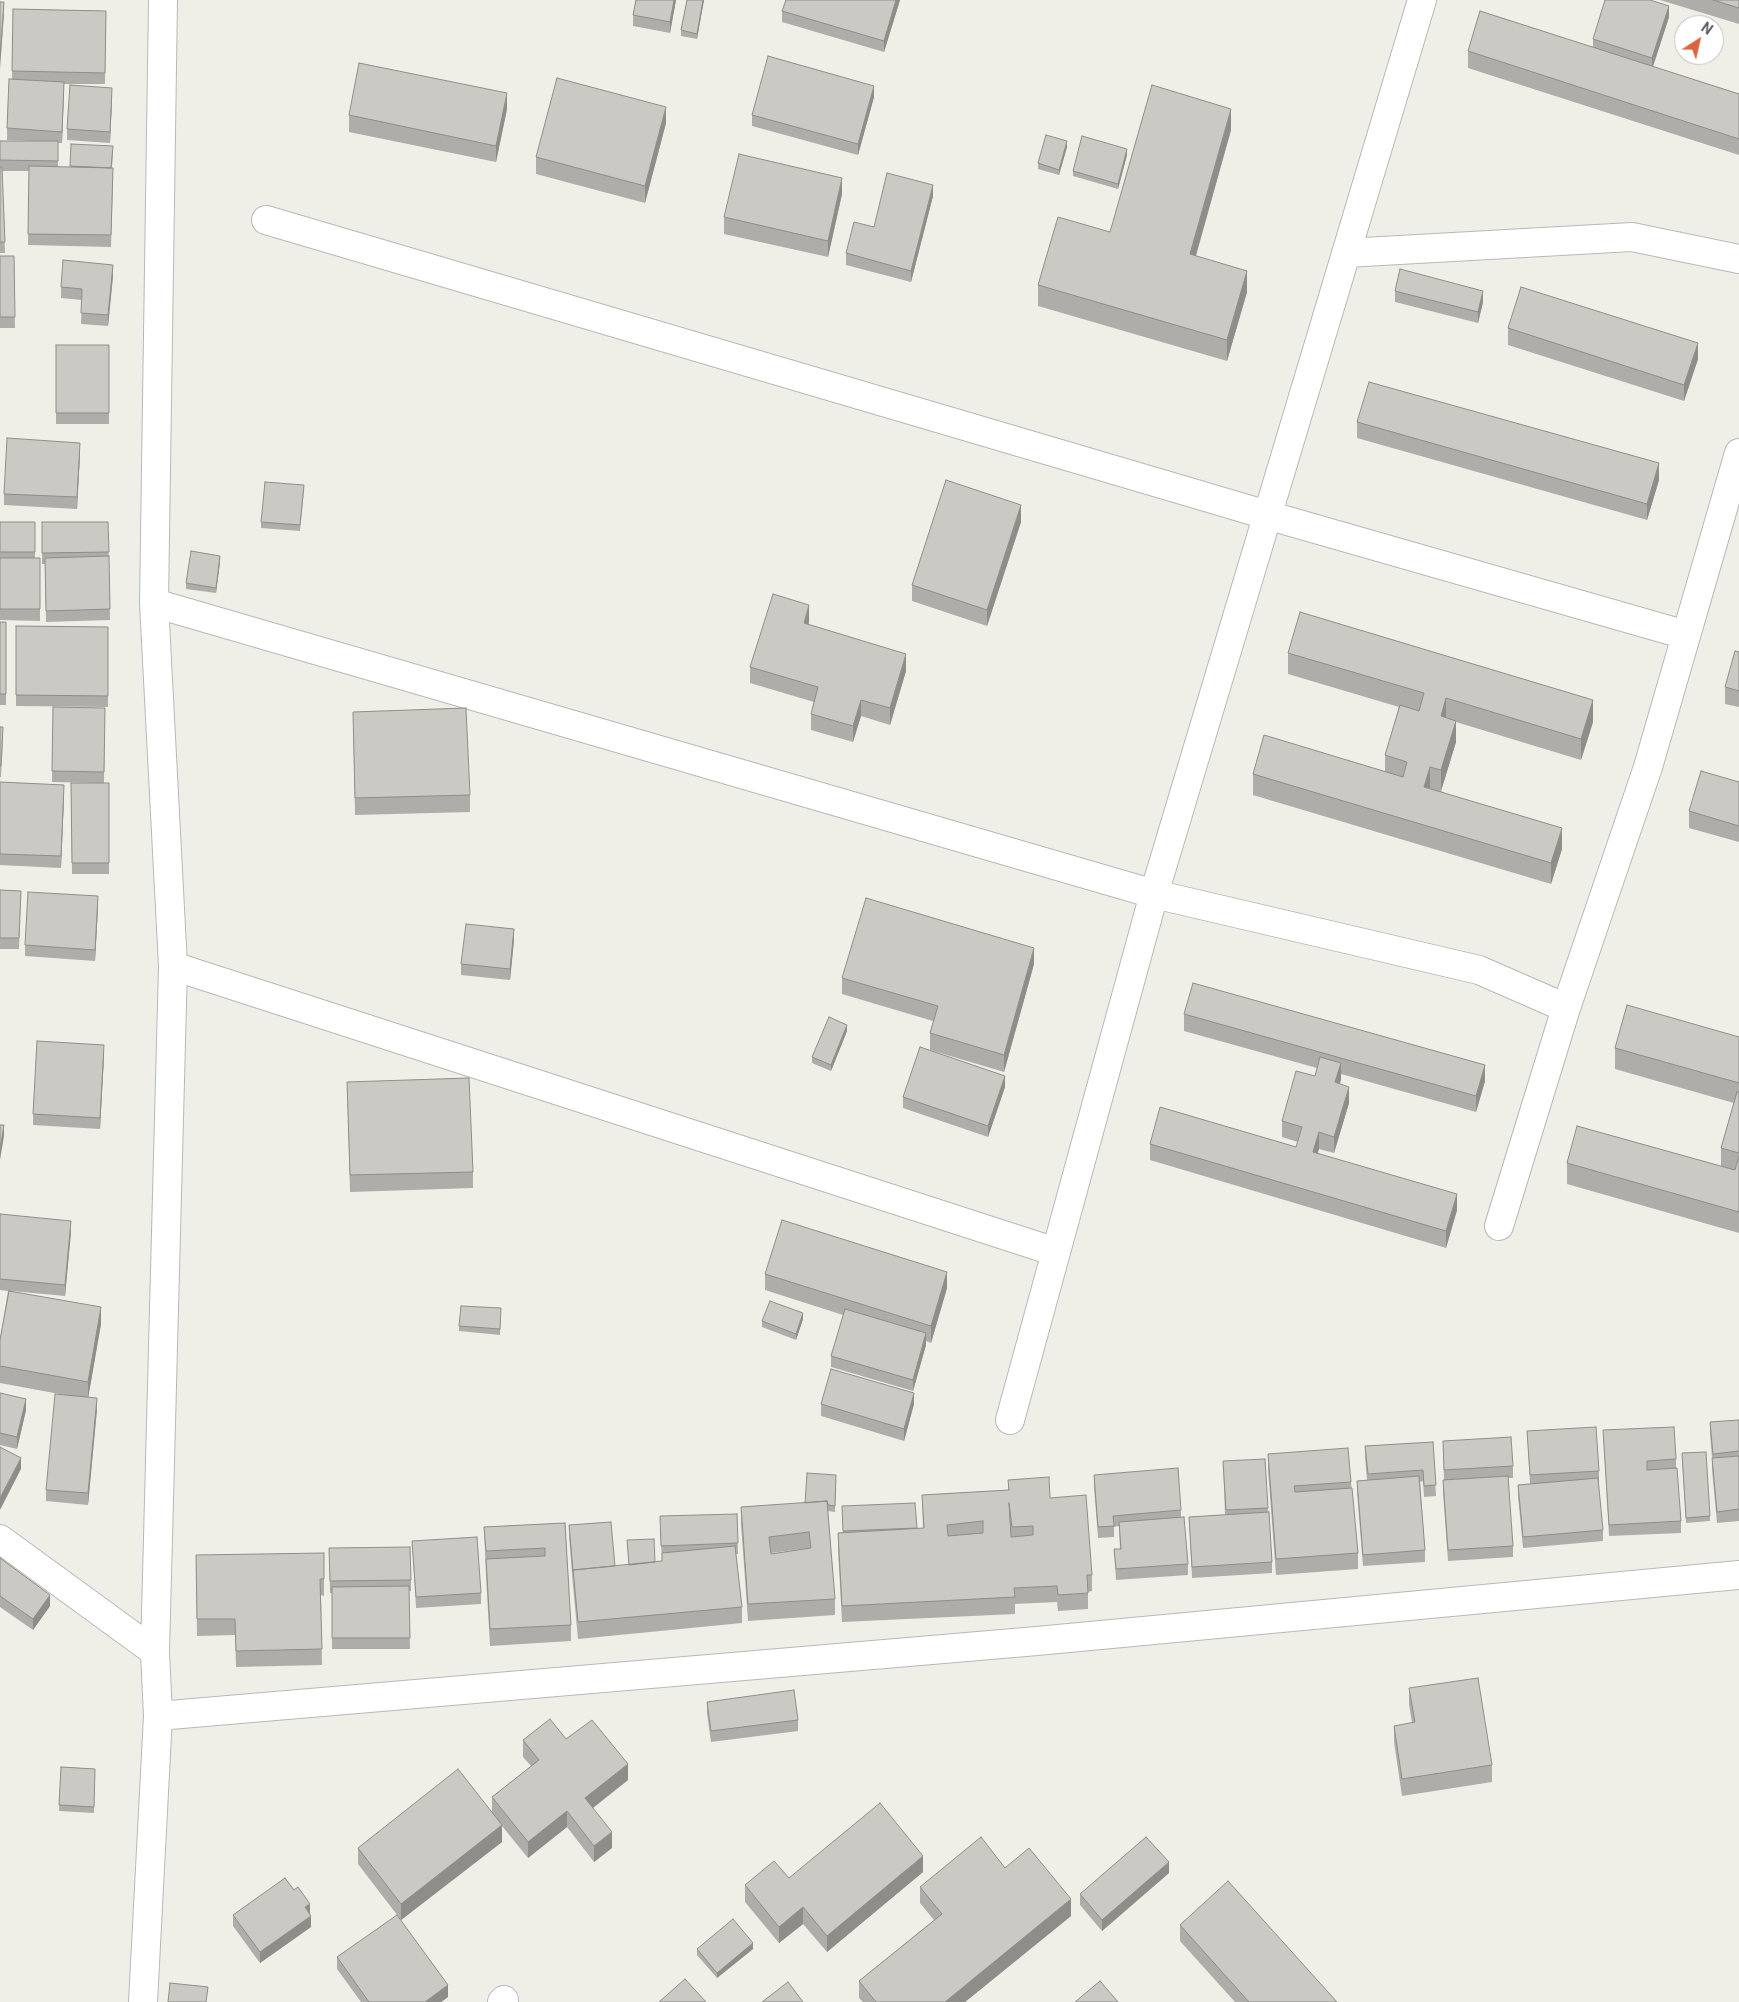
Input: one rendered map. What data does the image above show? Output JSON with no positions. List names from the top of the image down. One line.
{"north":"top right"}
